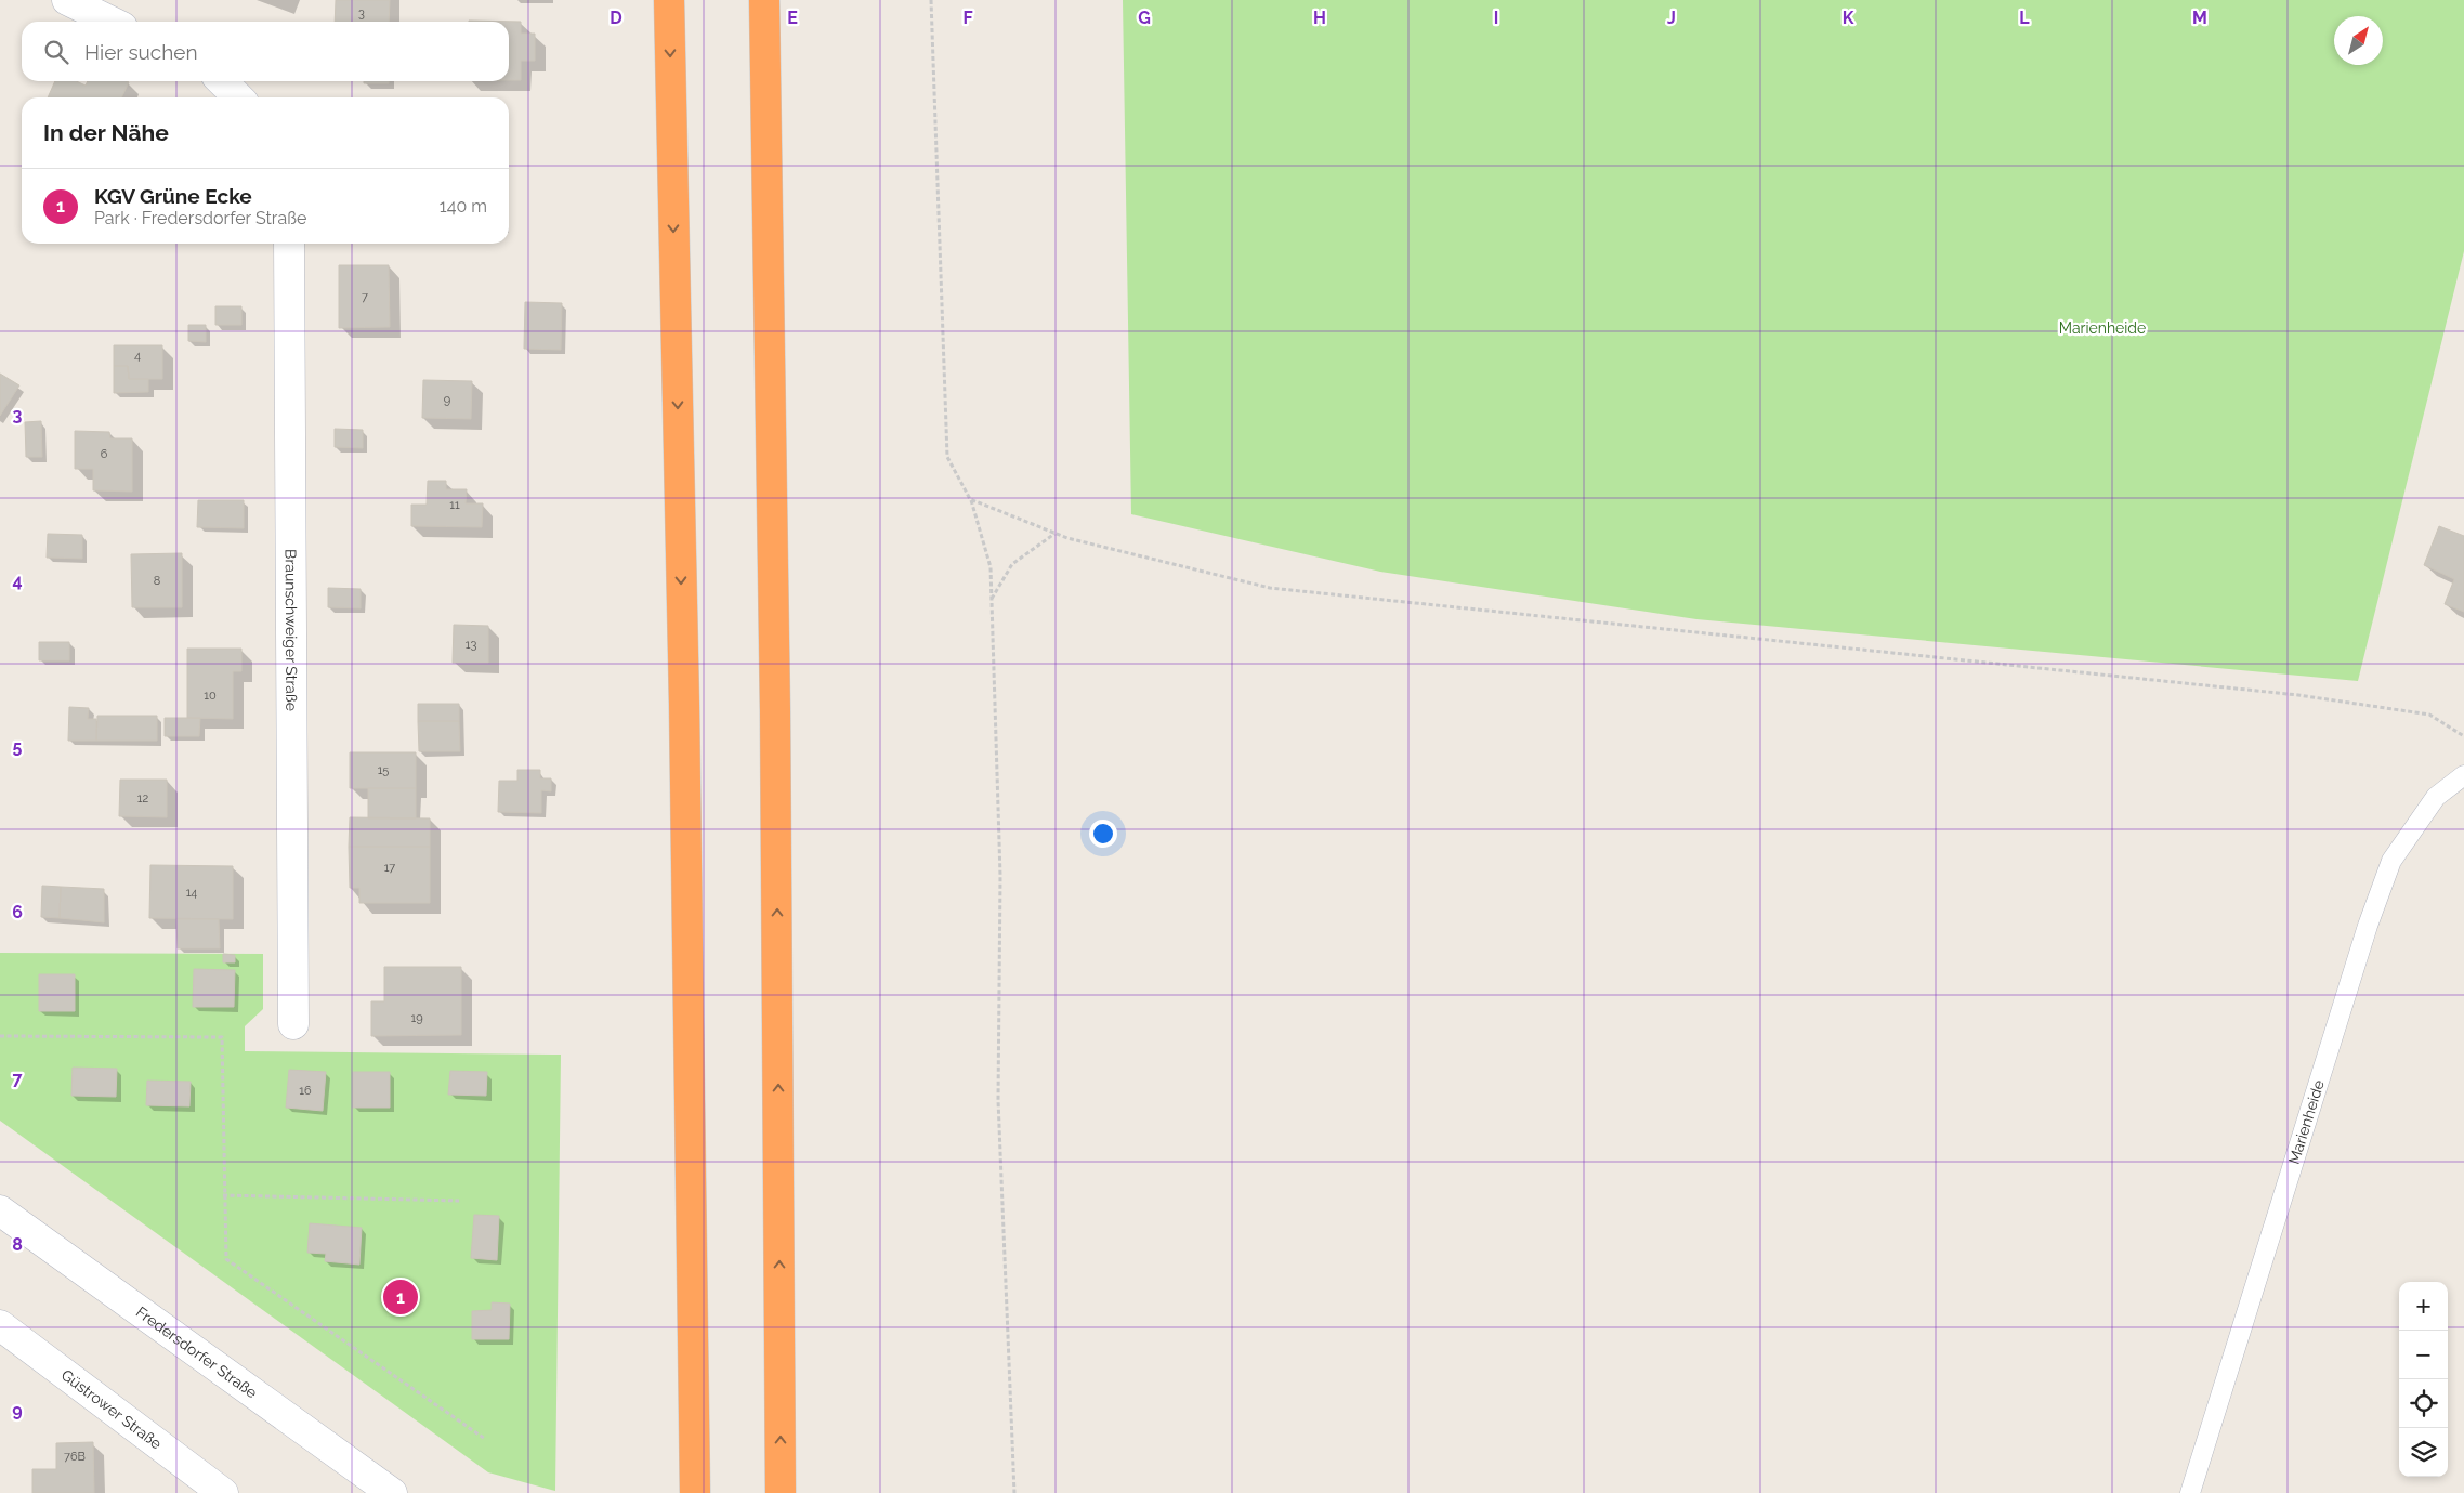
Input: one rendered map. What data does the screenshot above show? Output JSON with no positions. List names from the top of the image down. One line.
{"streets":{"street":["Braunschweiger Straße","Fredersdorfer Straße","Güstrower Straße"],"lane":["Marienheide"]},"parks":["Marienheide"],"house_numbers":["3","7","4","9","6","11","8","13","10","15","12","17","14","19","16","76B"],"north":"top right","page":{"search":"Hier suchen","heading":"In der Nähe","list":[{"mark":"1","name":"KGV Grüne Ecke","note":"Park · Fredersdorfer Straße","value":"140 m"}],"pins":"1","map_buttons":["+","−"]},"grid":{"columns":["D","E","F","G","H","I","J","K","L","M"],"rows":["3","4","5","6","7","8","9"]}}
